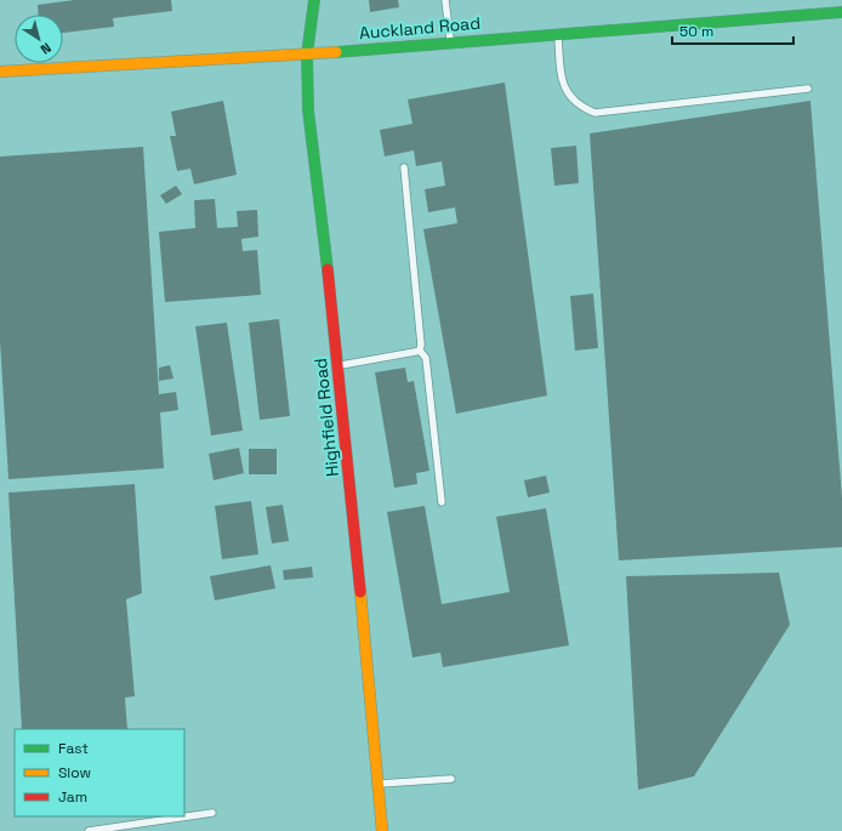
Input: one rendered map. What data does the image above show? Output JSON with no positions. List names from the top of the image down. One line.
{"streets":{"street":["Auckland Road","Highfield Road"]},"crossings":[["Auckland Road","Highfield Road"]],"legend":["Fast","Slow","Jam"],"scale_bar":"50 m","north":"bottom right"}
